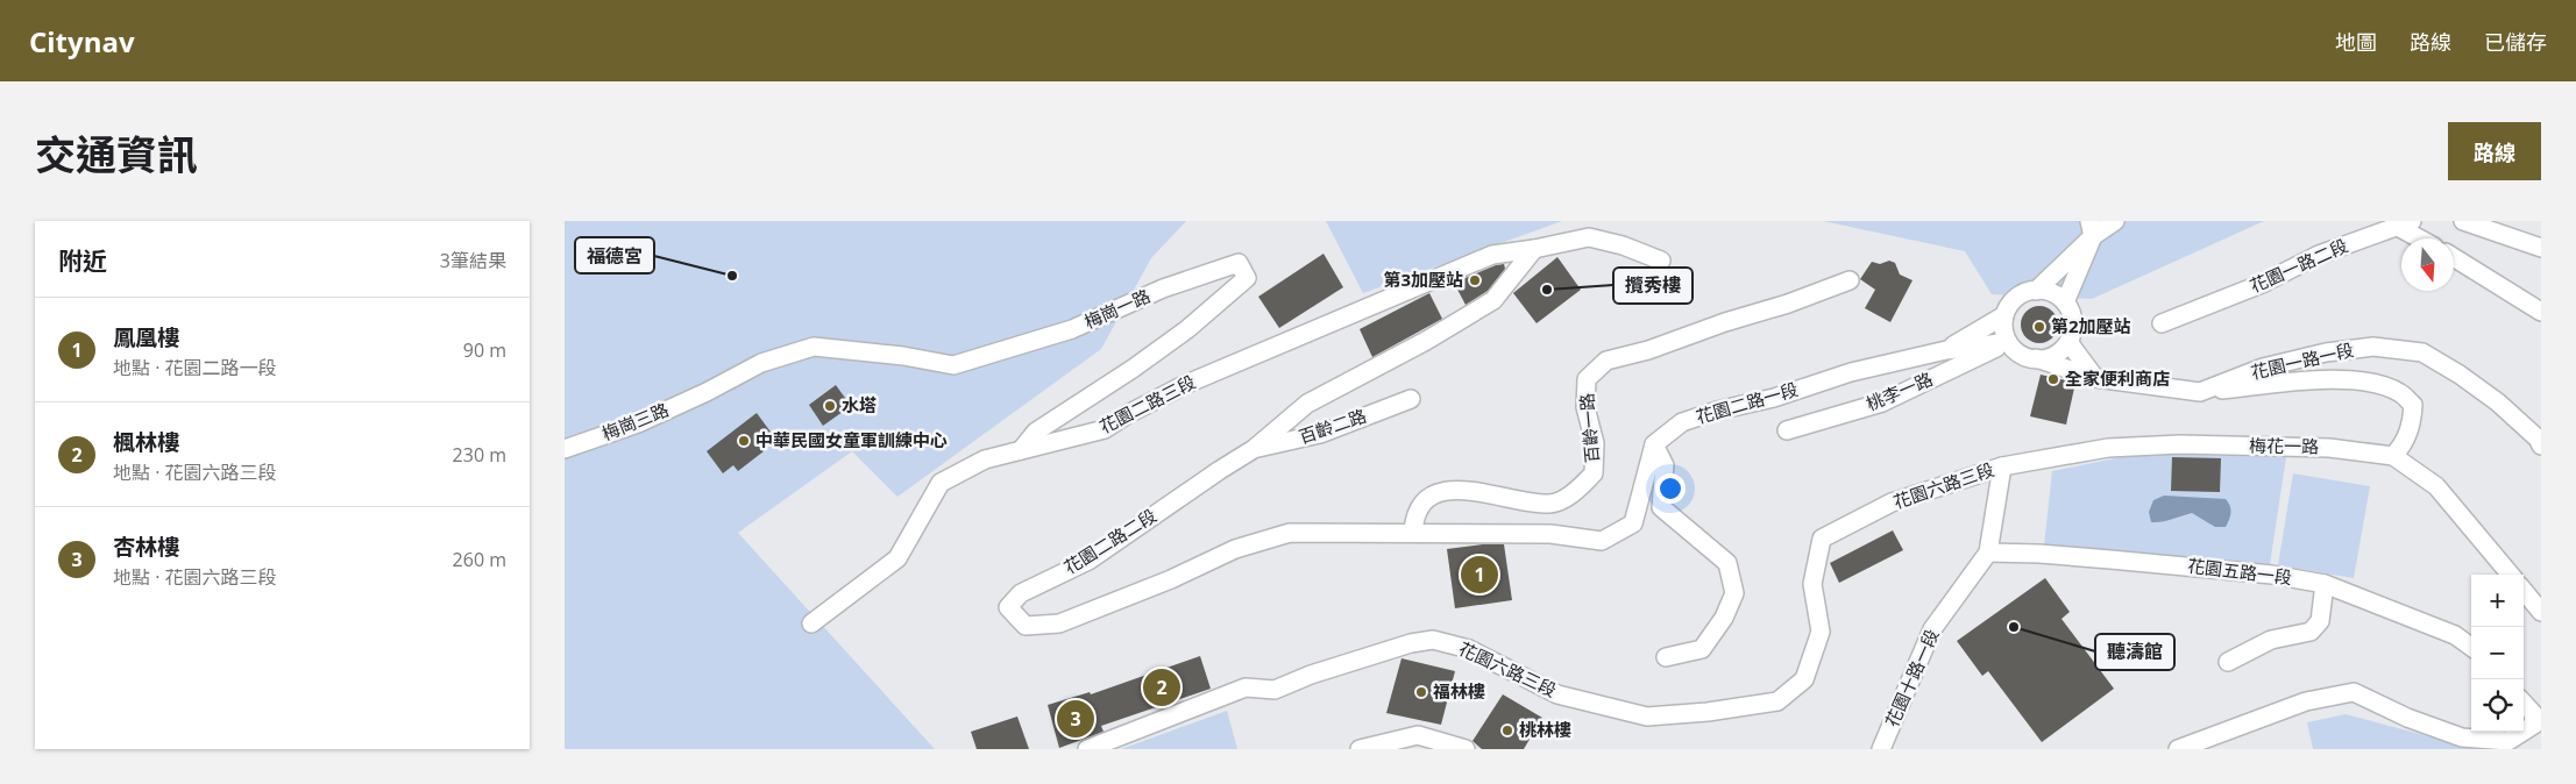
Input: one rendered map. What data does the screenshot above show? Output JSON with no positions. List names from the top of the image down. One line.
{"streets":{"street":["花園一路二段","梅崗一路","花園一路一段","桃李一路","花園二路一段","花園二路三段","梅崗三路","百齡二路","百齡一路","梅花一路","花園六路三段","花園二路二段","花園五路一段","花園十路一段"]},"crossings":[["梅崗一路","花園二路三段"],["梅崗一路","梅崗三路"],["花園一路一段","桃李一路"],["花園一路一段","花園二路一段"],["桃李一路","花園二路一段"],["花園二路三段","花園二路二段"],["百齡二路","花園二路二段"],["百齡一路","花園二路二段"],["梅花一路","花園六路三段"],["花園五路一段","花園十路一段"]],"places":["福德宮","第3加壓站","攬秀樓","第2加壓站","全家便利商店","水塔","中華民國女童軍訓練中心","聽濤館","福林樓","桃林樓"],"north":"bottom","page":{"header":"Citynav","nav":["地圖","路線","已儲存"],"title":"交通資訊","buttons":"路線","heading":["附近","3筆結果"],"list":[{"mark":"1","name":"鳳凰樓","note":"地點 · 花園二路一段","value":"90 m"},{"mark":"2","name":"楓林樓","note":"地點 · 花園六路三段","value":"230 m"},{"mark":"3","name":"杏林樓","note":"地點 · 花園六路三段","value":"260 m"}],"pins":["1","2","3"],"map_buttons":["+","−"]}}
